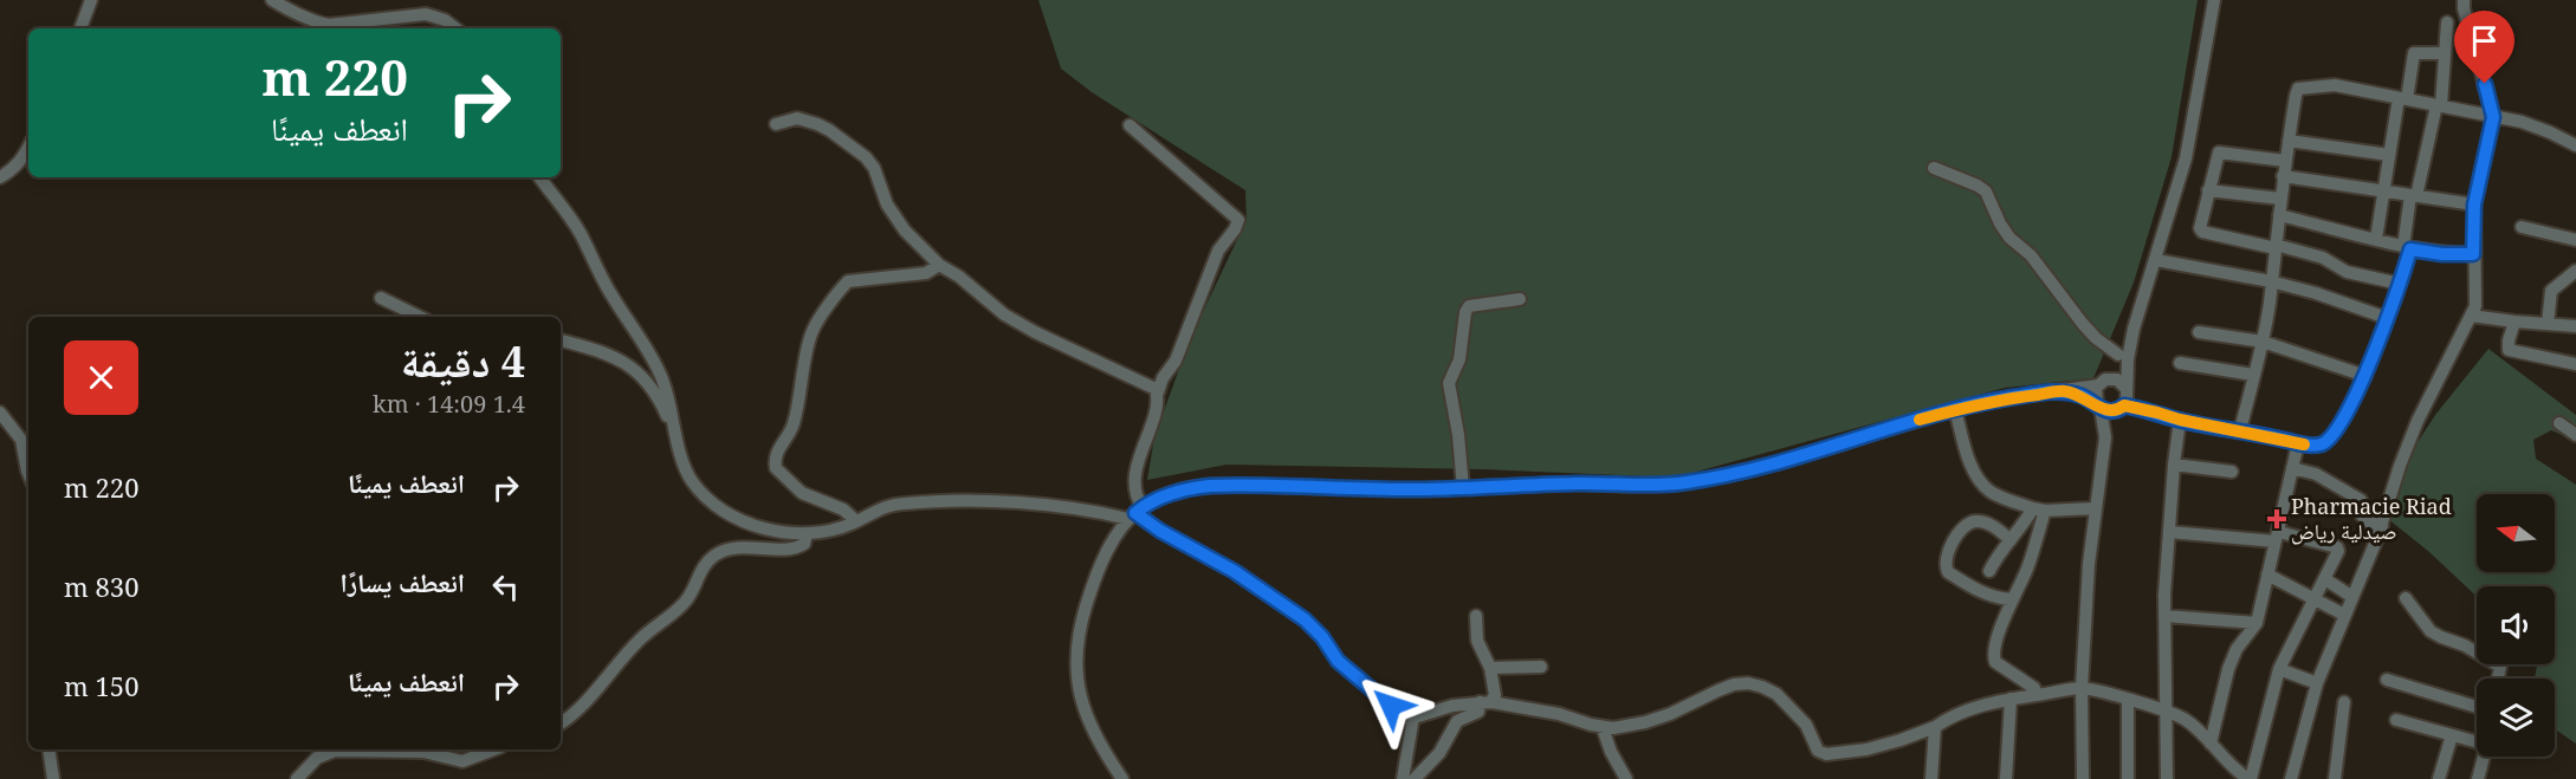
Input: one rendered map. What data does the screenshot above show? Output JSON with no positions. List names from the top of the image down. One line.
{"places":{"health":["Pharmacie Riad صيدلية رياض"]},"north":"left","page":{"turn":["220 m","انعطف يمينًا"],"heading":["4 دقيقة","1.4 km · 14:09"],"list":[{"name":"انعطف يمينًا","value":"220 m"},{"name":"انعطف يسارًا","value":"830 m"},{"name":"انعطف يمينًا","value":"150 m"}]}}
